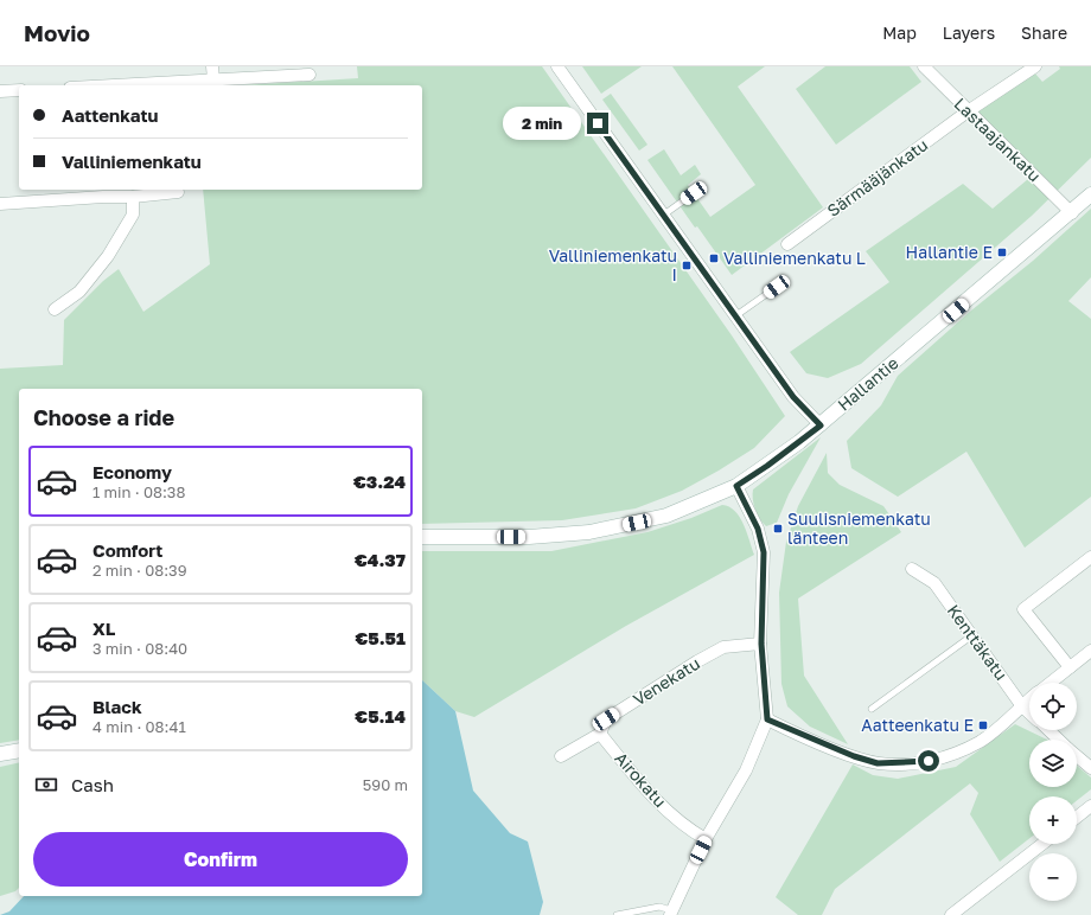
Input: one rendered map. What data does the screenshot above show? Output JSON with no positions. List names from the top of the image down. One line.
{"streets":{"street":["Lastaajankatu","Särmääjänkatu","Hallantie","Kenttäkatu","Venekatu","Airokatu"]},"crossings":[["Lastaajankatu","Särmääjänkatu"],["Lastaajankatu","Hallantie"],["Venekatu","Airokatu"]],"places":{"transit":["Hallantie E","Valliniemenkatu L","Valliniemenkatu I","Suulisniemenkatu länteen","Aatteenkatu E"]},"page":{"header":"Movio","nav":["Map","Layers","Share"],"banner":["Aattenkatu","Valliniemenkatu"],"bubble":"2 min","heading":"Choose a ride","list":[{"name":"Economy","note":"1 min · 08:38","value":"€3.24"},{"name":"Comfort","note":"2 min · 08:39","value":"€4.37"},{"name":"XL","note":"3 min · 08:40","value":"€5.51"},{"name":"Black","note":"4 min · 08:41","value":"€5.14"}],"map_buttons":["+","−"],"pay":["Cash","590 m"],"buttons":"Confirm"}}
